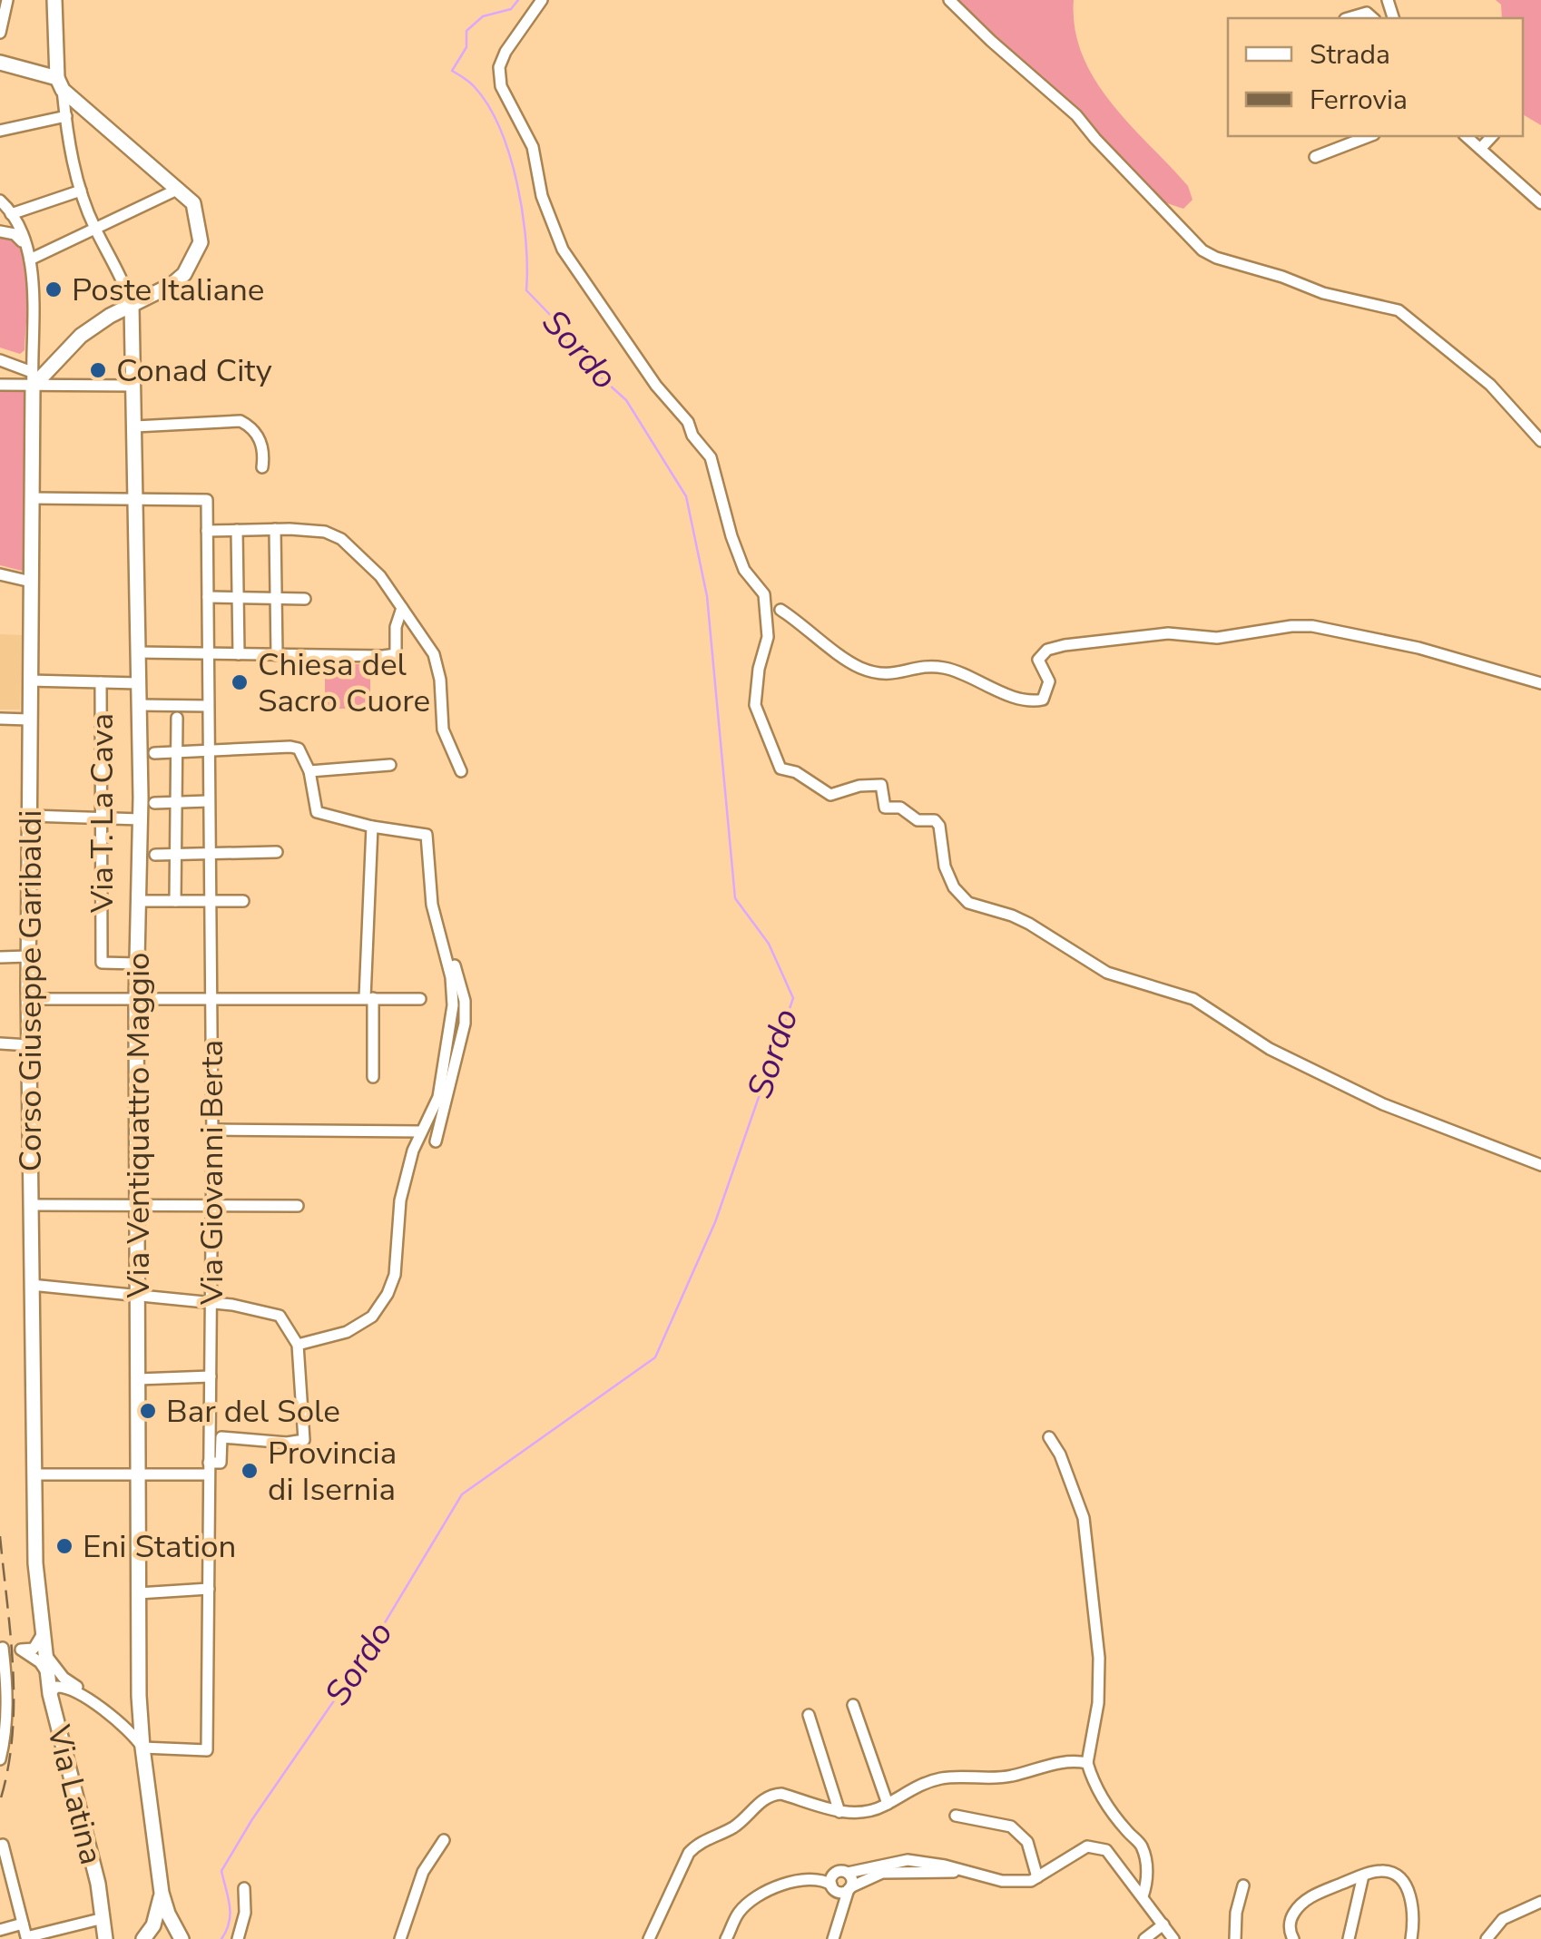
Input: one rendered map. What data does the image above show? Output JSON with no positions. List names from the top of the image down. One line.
{"streets":{"main road":["Corso Giuseppe Garibaldi","Via Ventiquattro Maggio","Via Latina"],"street":["Via T. La Cava","Via Giovanni Berta"]},"crossings":[["Via T. La Cava","Via Ventiquattro Maggio"],["Corso Giuseppe Garibaldi","Via Latina"],["Via Ventiquattro Maggio","Via Giovanni Berta"]],"water":["Sordo"],"places":["Poste Italiane","Conad City","Chiesa del Sacro Cuore","Bar del Sole","Provincia di Isernia","Eni Station"],"legend":["Strada","Ferrovia"]}
